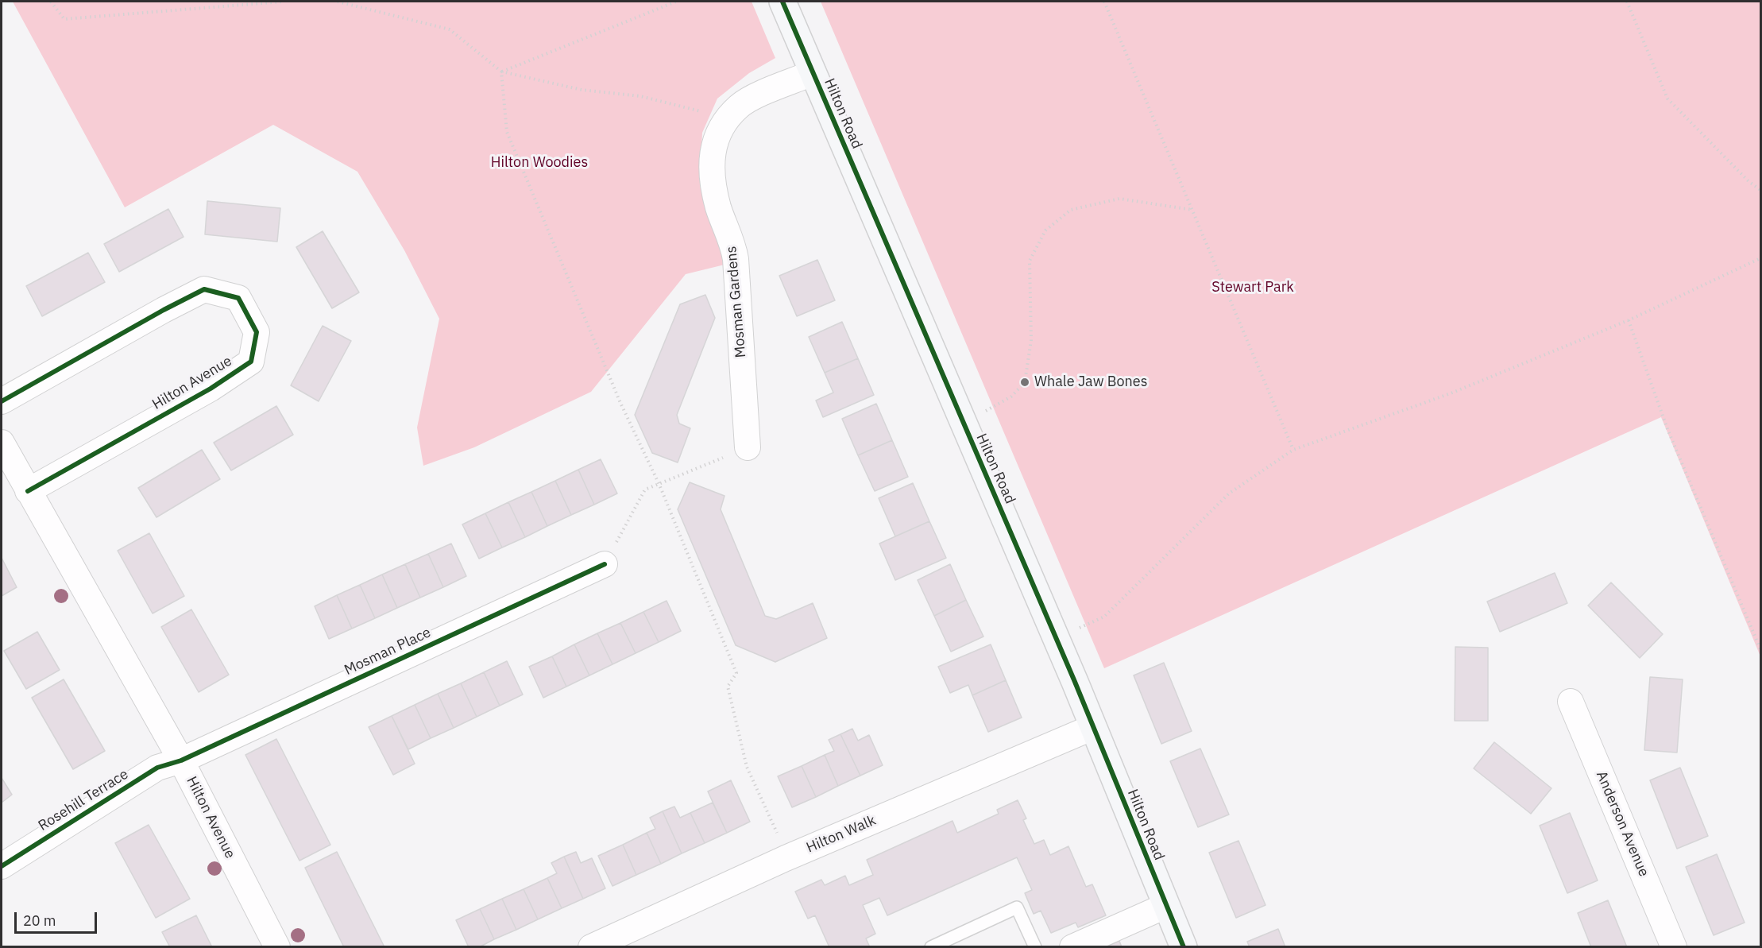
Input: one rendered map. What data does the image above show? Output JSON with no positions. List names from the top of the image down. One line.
{"streets":{"street":["Hilton Road","Mosman Gardens","Hilton Avenue","Mosman Place","Rosehill Terrace","Anderson Avenue","Hilton Walk"]},"crossings":[["Hilton Road","Mosman Gardens"],["Hilton Road","Hilton Walk"],["Hilton Avenue","Mosman Place"],["Hilton Avenue","Rosehill Terrace"],["Mosman Place","Rosehill Terrace"]],"parks":["Hilton Woodies","Stewart Park"],"places":["Whale Jaw Bones"],"scale_bar":"20 m"}
